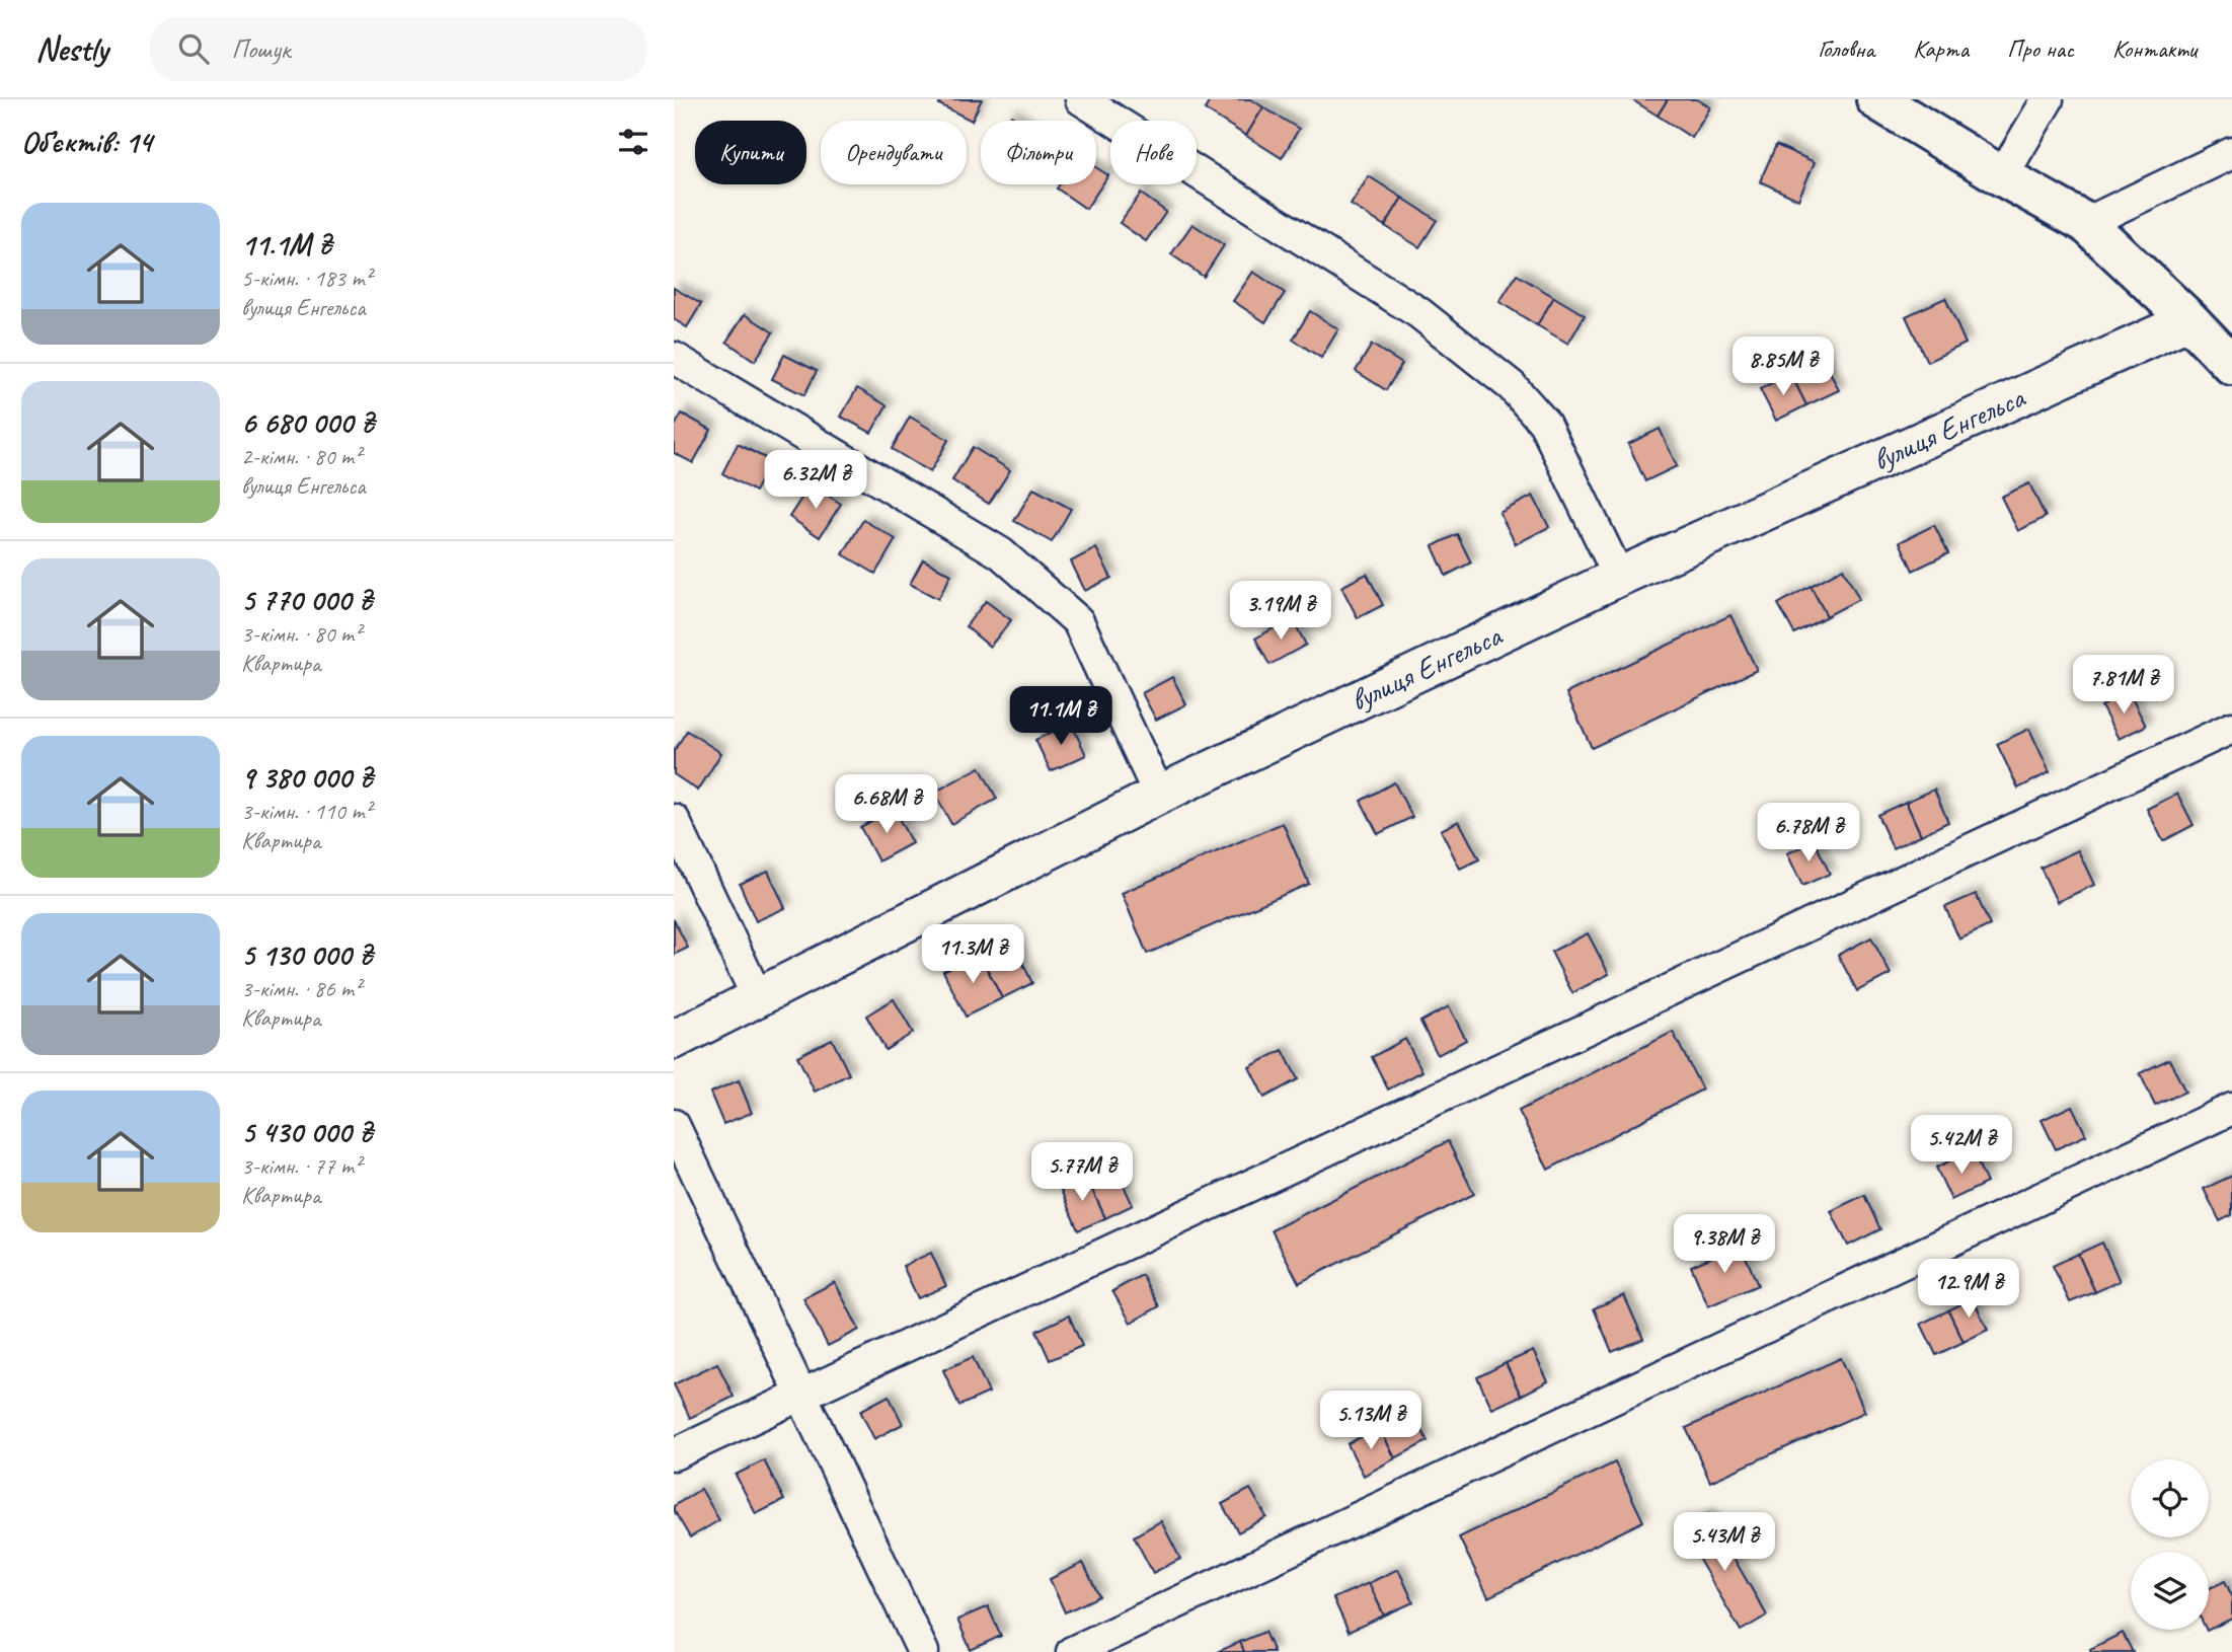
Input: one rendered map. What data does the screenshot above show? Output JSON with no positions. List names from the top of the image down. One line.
{"streets":{"street":["вулиця Енгельса"]},"page":{"header":"Nestly","search":"Пошук","nav":["Головна","Карта","Про нас","Контакти"],"heading":"Об’єктів: 14","chip":["Купити","Орендувати","Фільтри","Нове"],"list":[{"name":"11.1M ₴","note":"5-кімн. · 183 m² · вулиця Енгельса"},{"name":"6 680 000 ₴","note":"2-кімн. · 80 m² · вулиця Енгельса"},{"name":"5 770 000 ₴","note":"3-кімн. · 80 m² · Квартира"},{"name":"9 380 000 ₴","note":"3-кімн. · 110 m² · Квартира"},{"name":"5 130 000 ₴","note":"3-кімн. · 86 m² · Квартира"},{"name":"5 430 000 ₴","note":"3-кімн. · 77 m² · Квартира"}],"price":["8.85M ₴","6.32M ₴","3.19M ₴","7.81M ₴","11.1M ₴","6.68M ₴","6.78M ₴","11.3M ₴","5.42M ₴","5.77M ₴","9.38M ₴","12.9M ₴","5.13M ₴","5.43M ₴"]}}
